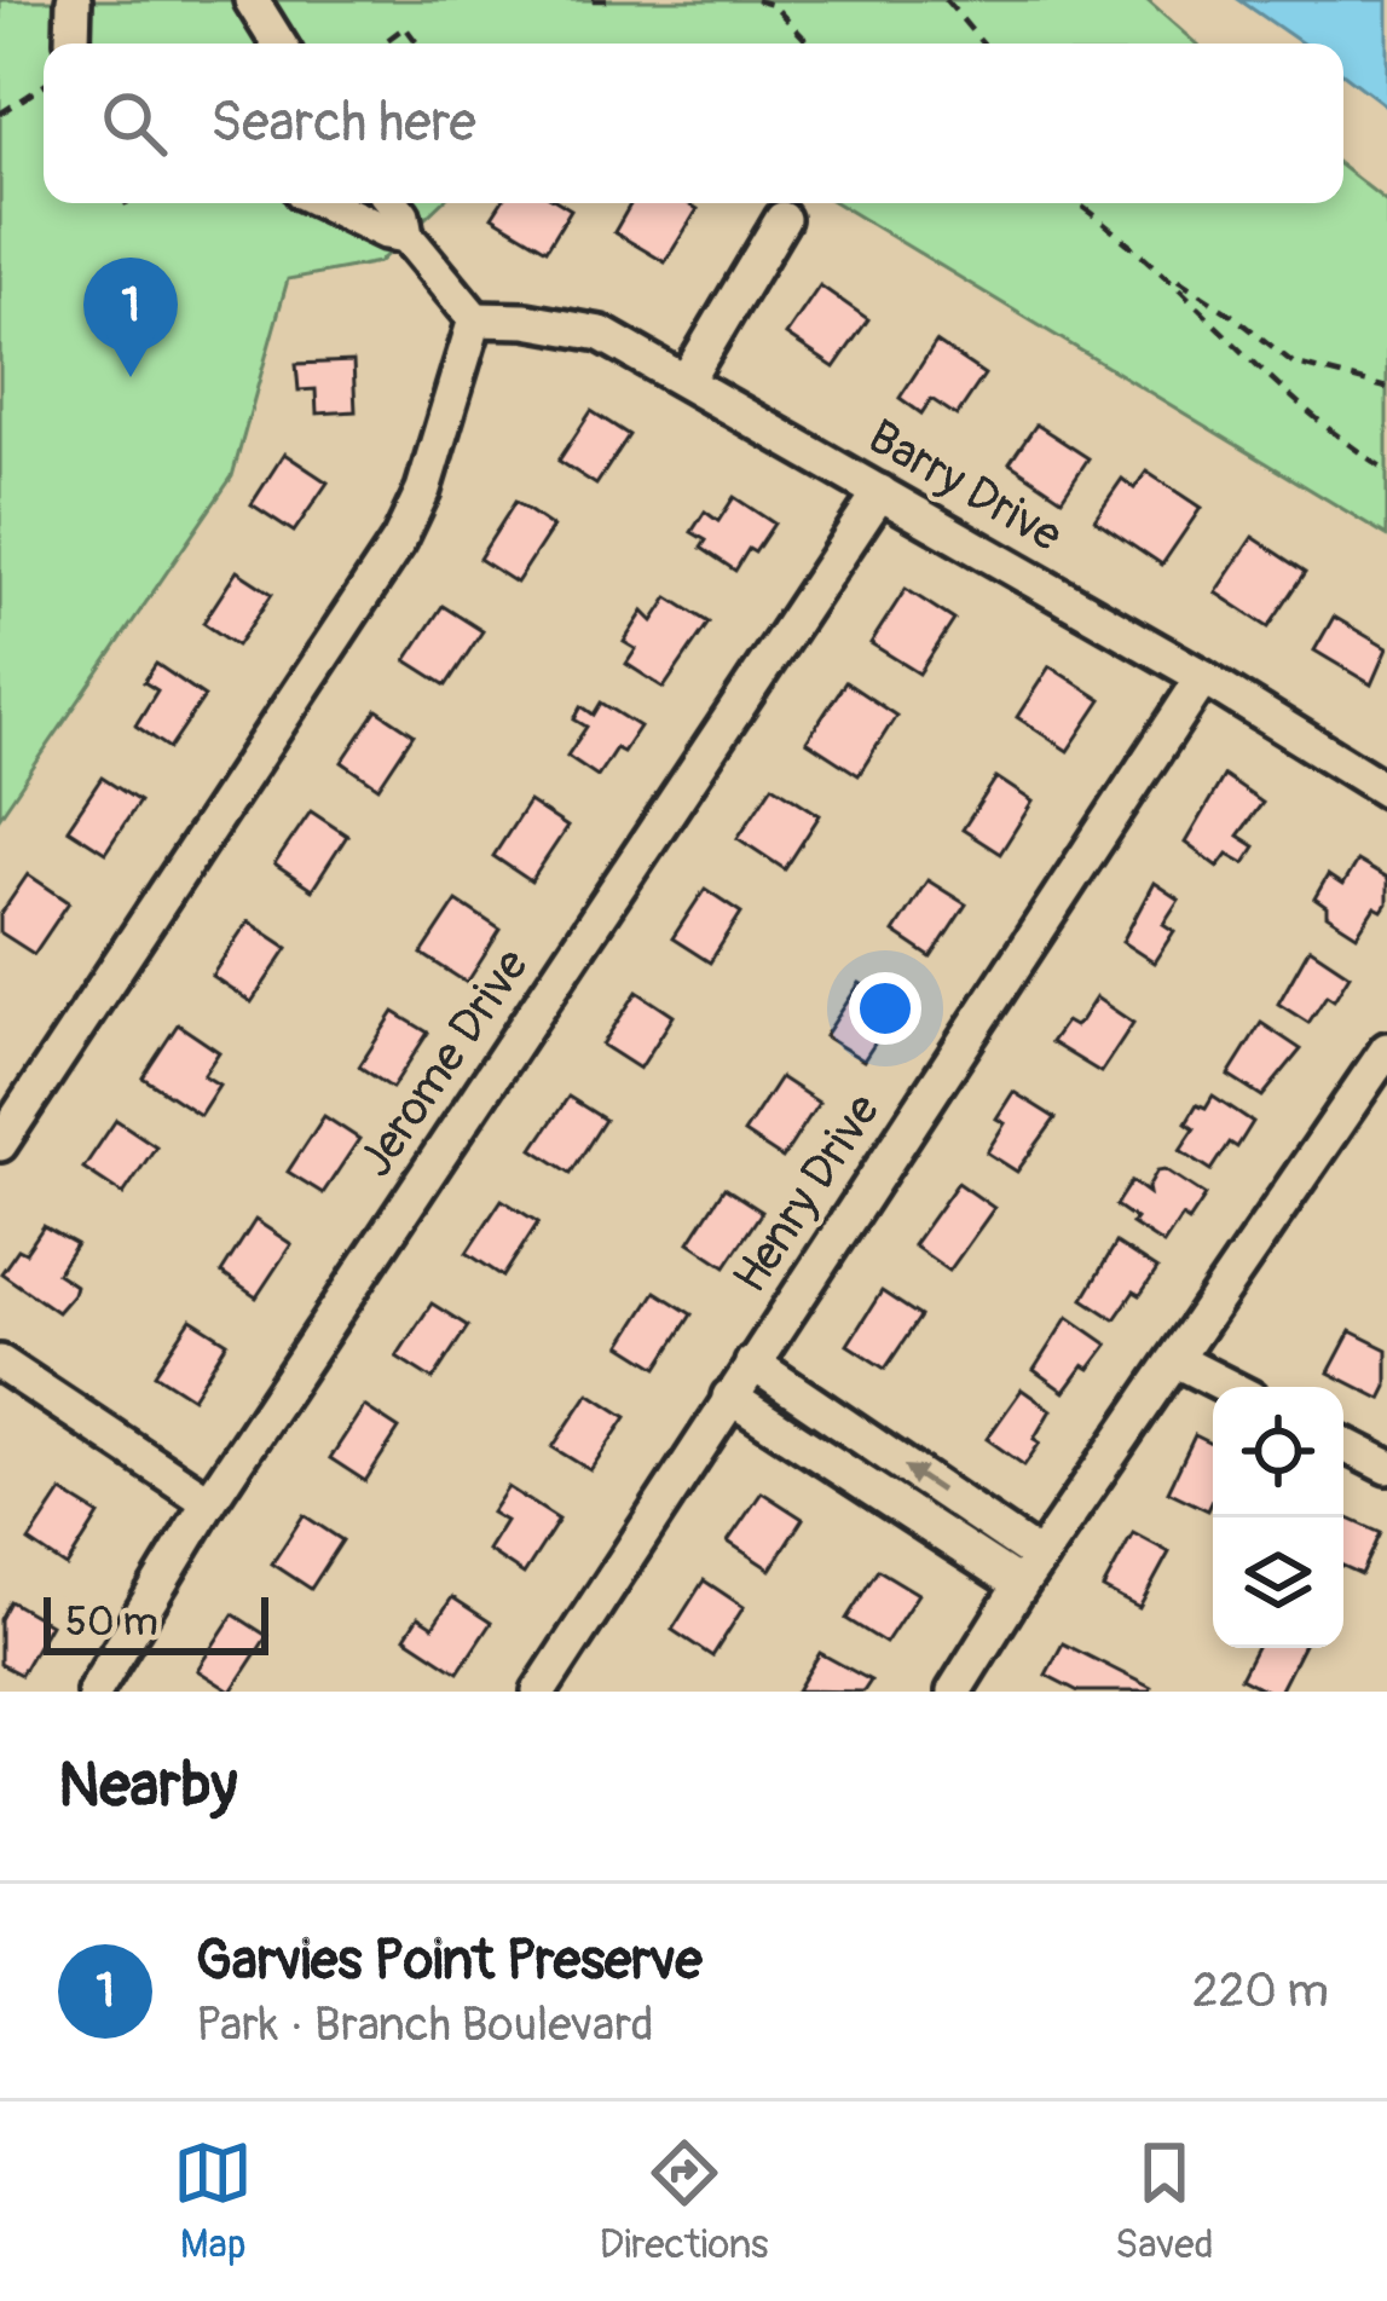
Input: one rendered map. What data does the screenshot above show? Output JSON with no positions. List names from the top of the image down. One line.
{"streets":{"street":["Barry Drive","Jerome Drive","Henry Drive"]},"crossings":[["Barry Drive","Jerome Drive"],["Barry Drive","Henry Drive"]],"scale_bar":"50 m","page":{"search":"Search here","pins":"1","scale":"50 m","heading":"Nearby","list":[{"mark":"1","name":"Garvies Point Preserve","note":"Park · Branch Boulevard","value":"220 m"}],"nav":["Map","Directions","Saved"]}}
